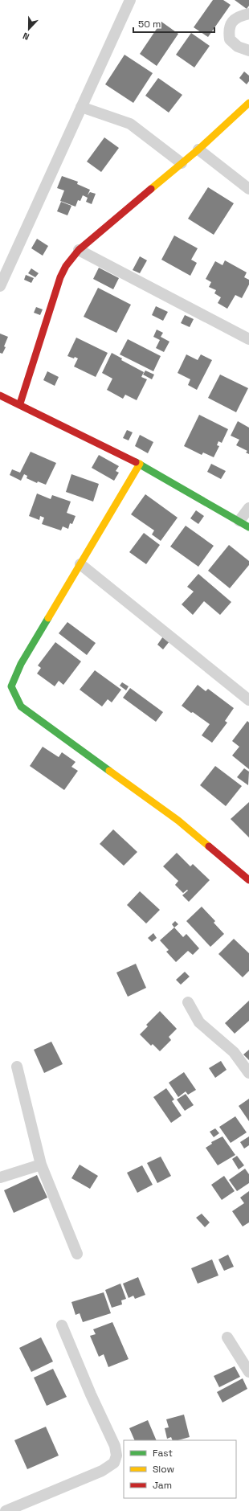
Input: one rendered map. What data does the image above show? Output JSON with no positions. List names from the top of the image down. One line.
{"legend":["Fast","Slow","Jam"],"scale_bar":"50 m","north":"bottom"}
